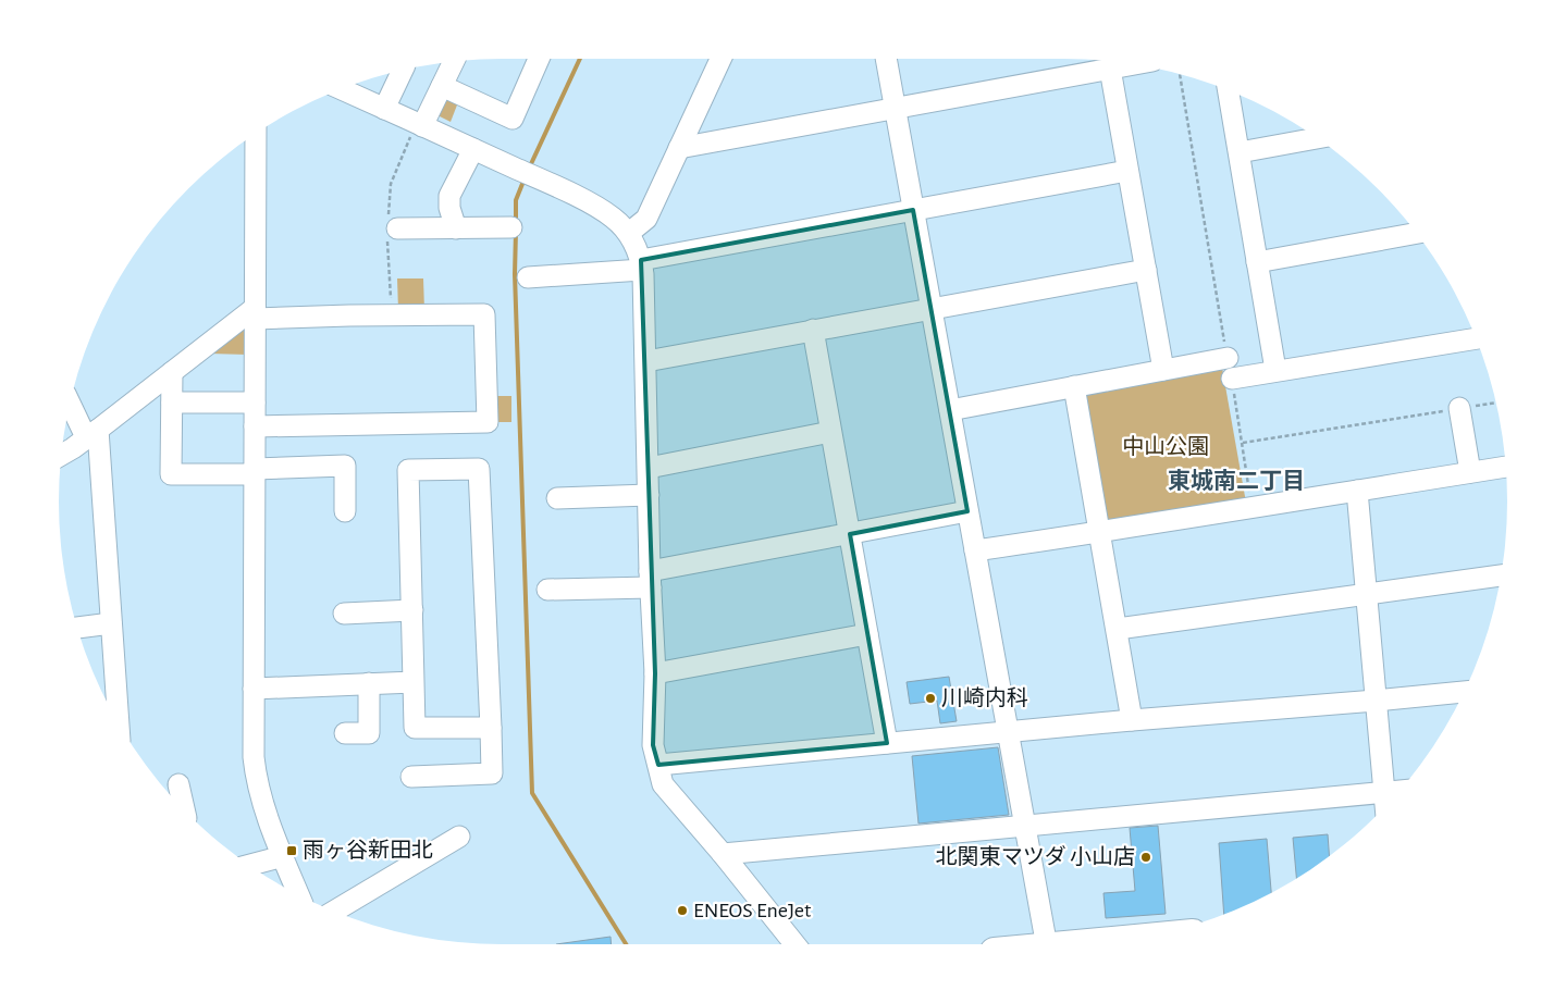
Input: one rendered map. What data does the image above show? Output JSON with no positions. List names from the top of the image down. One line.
{"districts":["東城南二丁目"],"parks":["中山公園"],"places":{"other":["川崎内科","北関東マツダ 小山店","ENEOS EneJet"],"transit":["雨ヶ谷新田北"]}}
